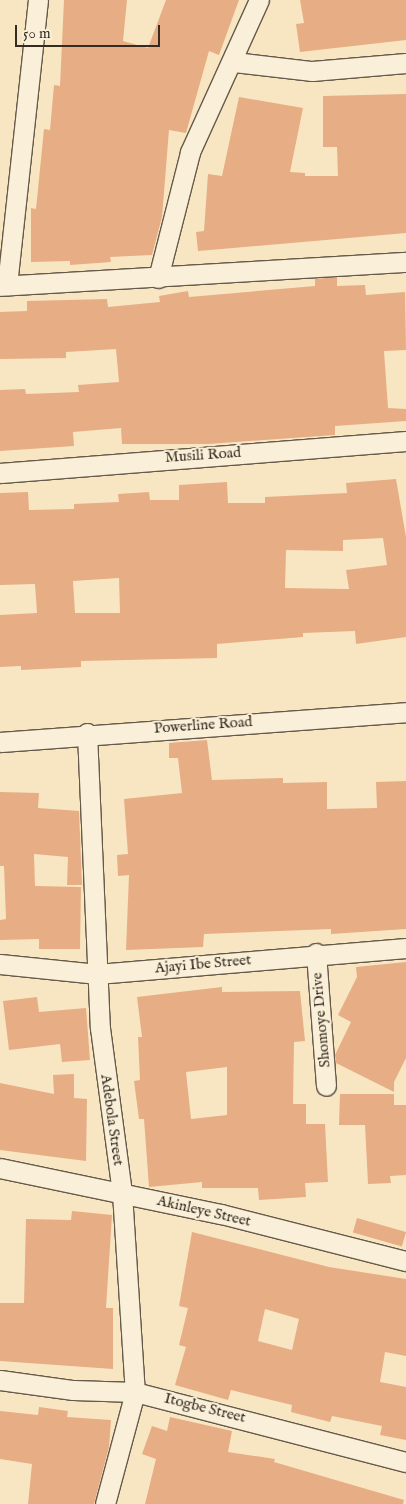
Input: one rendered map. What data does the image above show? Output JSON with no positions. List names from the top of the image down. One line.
{"streets":{"street":["Musili Road","Powerline Road","Ajayi Ibe Street","Shomoye Drive","Adebola Street","Akinleye Street","Itogbe Street"]},"crossings":[["Powerline Road","Adebola Street"],["Ajayi Ibe Street","Shomoye Drive"],["Ajayi Ibe Street","Adebola Street"],["Adebola Street","Akinleye Street"],["Adebola Street","Itogbe Street"]],"scale_bar":"50 m"}
